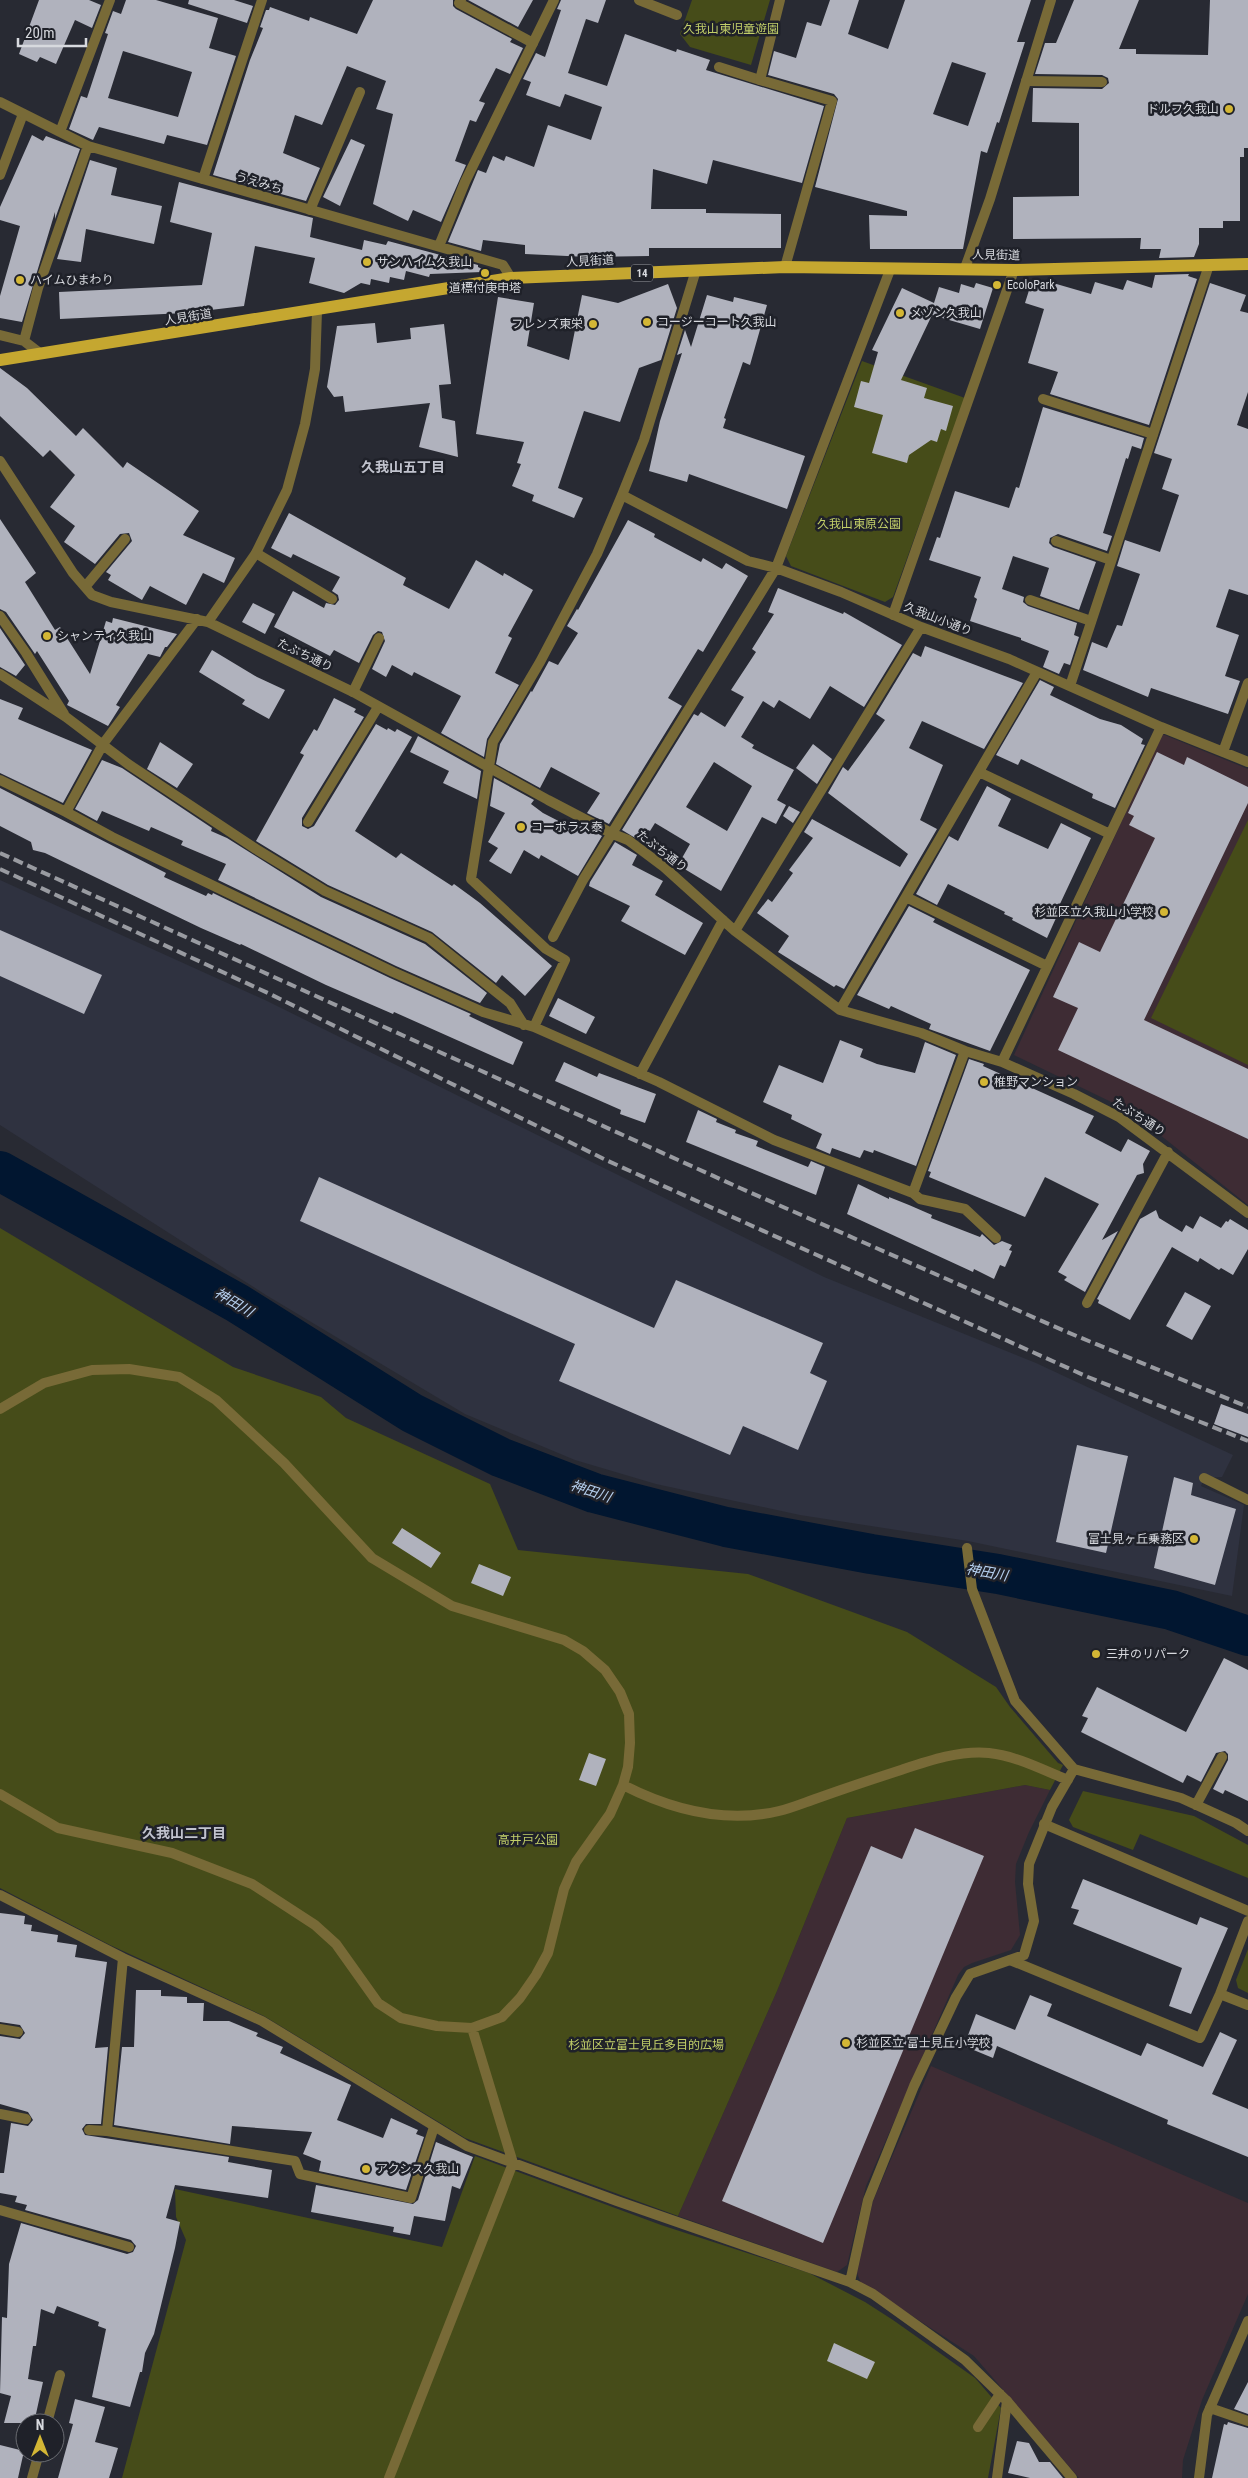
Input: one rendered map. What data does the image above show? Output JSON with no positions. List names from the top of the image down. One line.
{"streets":{"main road":["人見街道","14"],"street":["うえみち","久我山小通り","たぶち通り"]},"crossings":[["うえみち","人見街道"]],"districts":["久我山五丁目","久我山二丁目"],"water":["神田川"],"parks":["久我山東児童遊園","久我山東原公園","高井戸公園","杉並区立富士見丘多目的広場"],"places":["ドルフ久我山","サンハイム久我山","道標付庚申塔","ハイムひまわり","EcoloPark","メゾン久我山","コージーコート久我山","フレンズ東栄","シャンティ久我山","コーポラス泰","杉並区立久我山小学校","椎野マンション","富士見ヶ丘乗務区","三井のリパーク","杉並区立 富士見丘小学校","アクシス久我山"],"scale_bar":"20 m","north":"top"}
